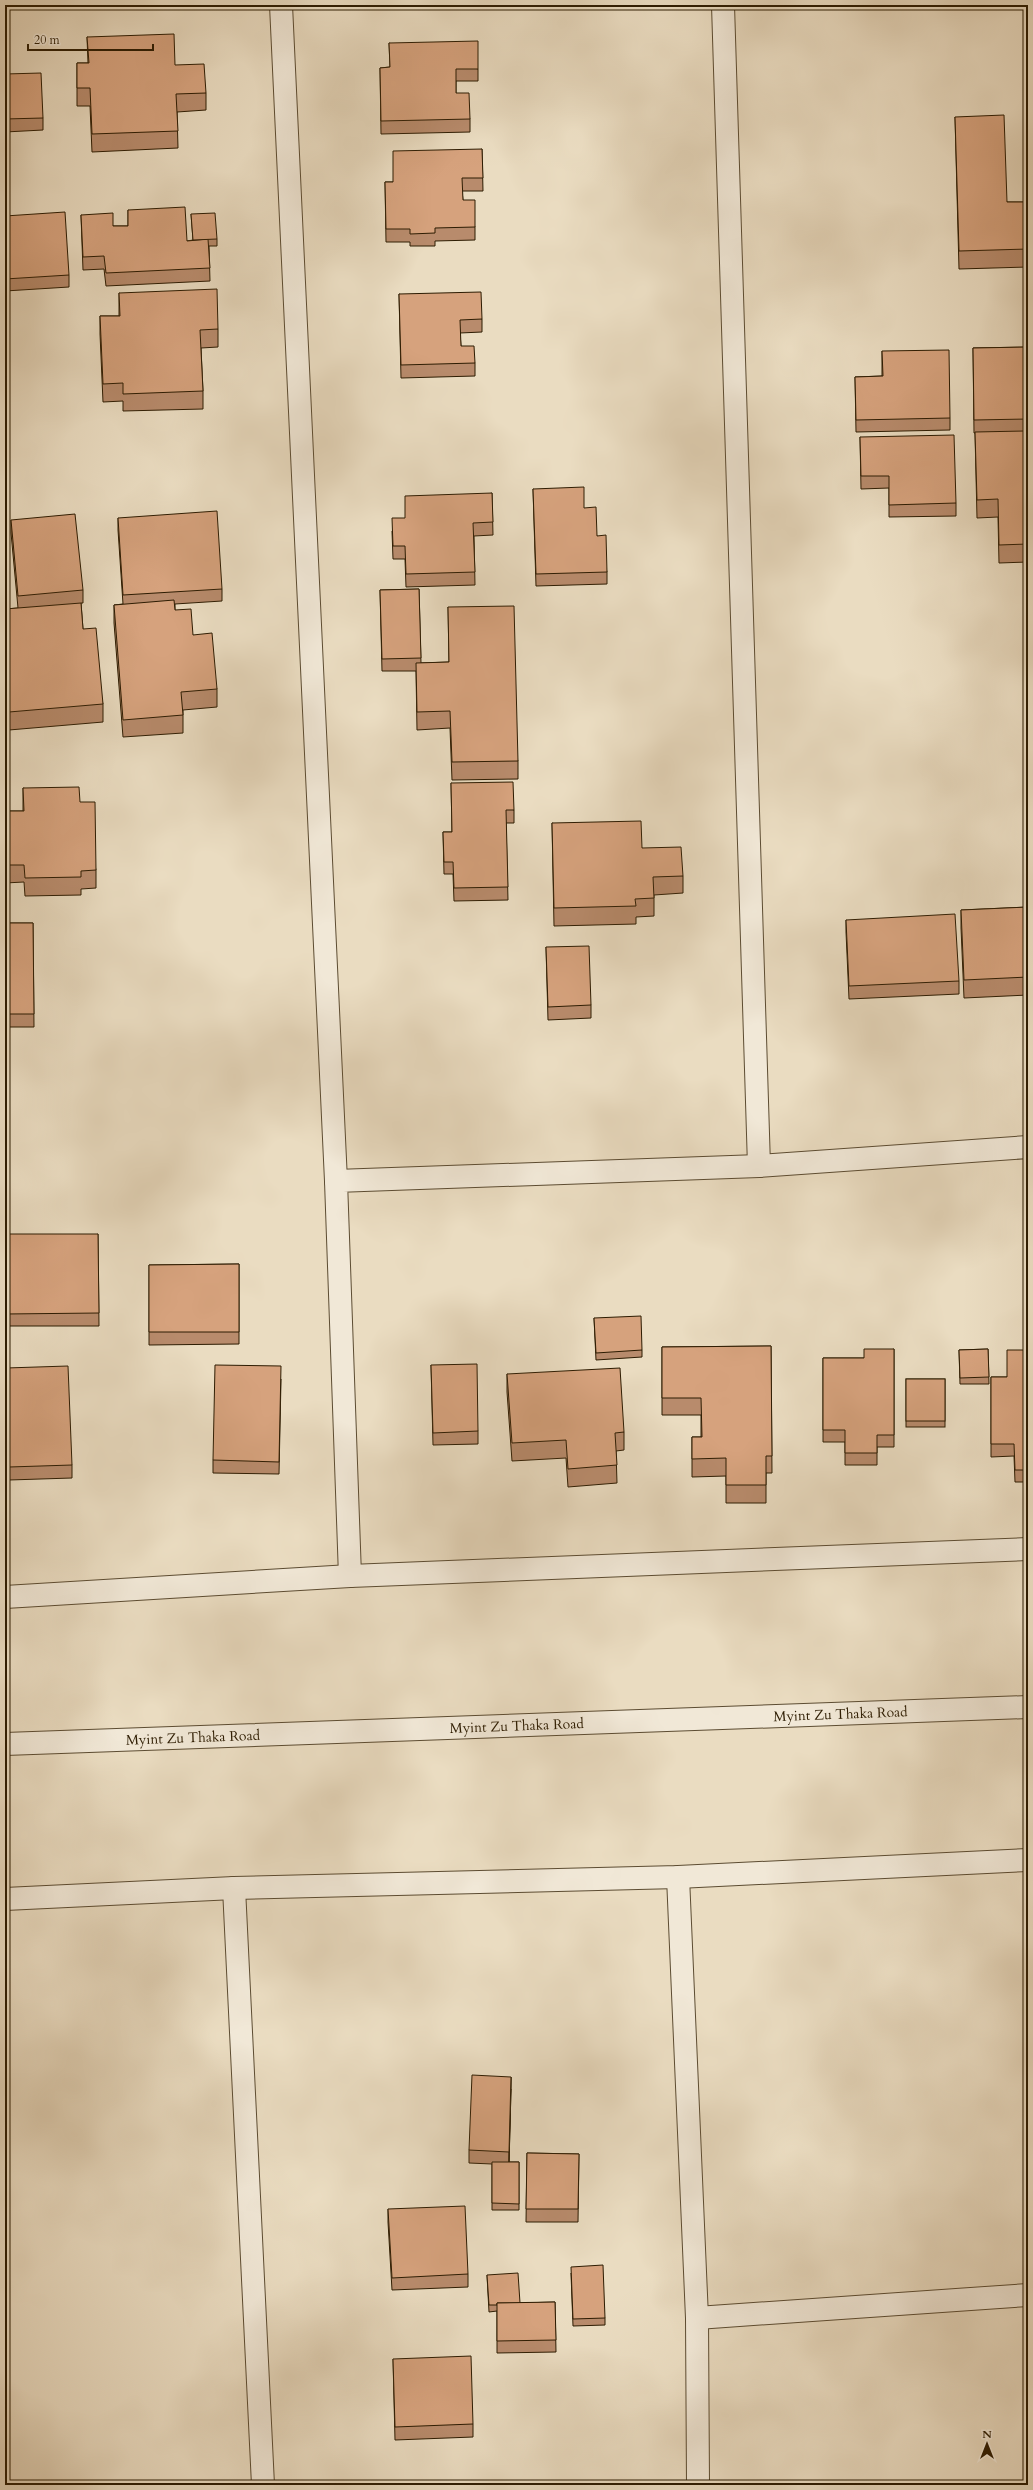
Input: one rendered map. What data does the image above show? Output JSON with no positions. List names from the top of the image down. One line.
{"streets":{"street":["Myint Zu Thaka Road"]},"scale_bar":"20 m","north":"top"}
